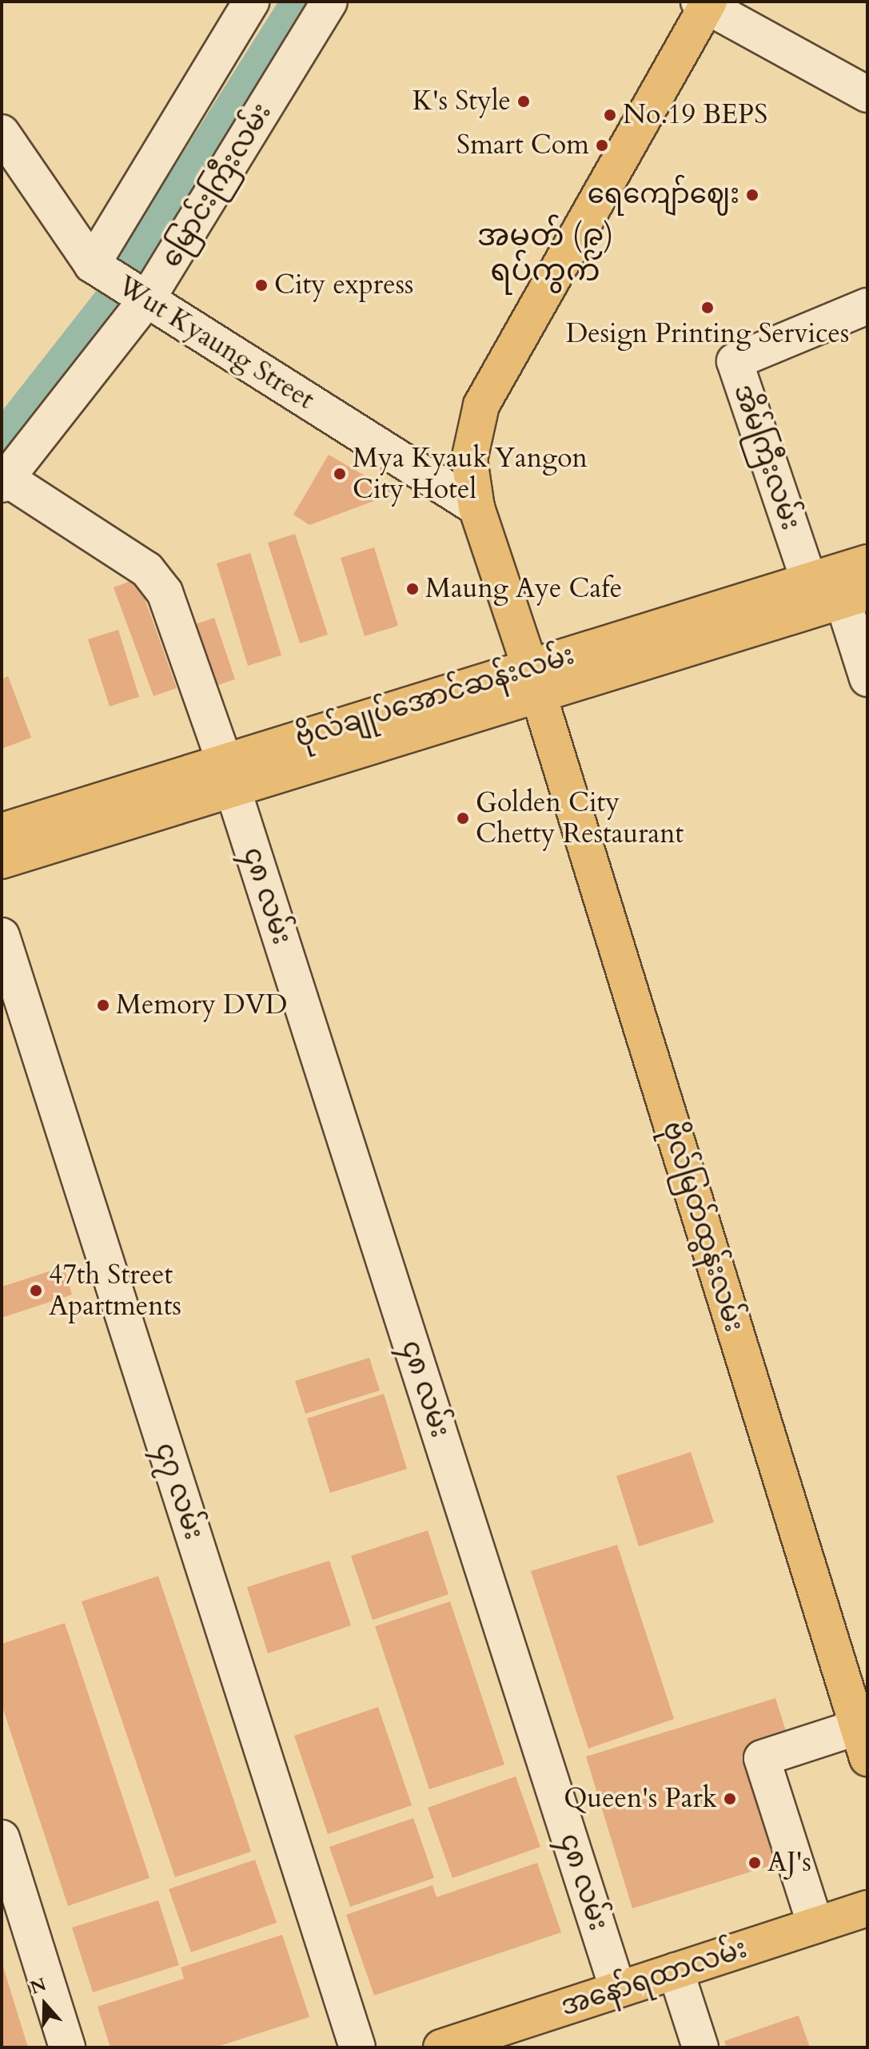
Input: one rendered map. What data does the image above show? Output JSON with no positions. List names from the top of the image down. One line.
{"streets":{"main road":["ဗိုလ်ချုပ်အောင်ဆန်းလမ်း","ဗိုလ်မြတ်ထွန်းလမ်း","အနော်ရထာလမ်း"],"street":["မြောင်းကြီးလမ်း","Wut Kyaung Street","အိမ်ကြီးလမ်း","၄၈ လမ်း","၄၇ လမ်း"]},"crossings":[["မြောင်းကြီးလမ်း","Wut Kyaung Street"],["မြောင်းကြီးလမ်း","၄၈ လမ်း"],["Wut Kyaung Street","ဗိုလ်မြတ်ထွန်းလမ်း"],["အိမ်ကြီးလမ်း","ဗိုလ်ချုပ်အောင်ဆန်းလမ်း"],["ဗိုလ်ချုပ်အောင်ဆန်းလမ်း","၄၈ လမ်း"],["ဗိုလ်ချုပ်အောင်ဆန်းလမ်း","ဗိုလ်မြတ်ထွန်းလမ်း"],["၄၈ လမ်း","အနော်ရထာလမ်း"]],"districts":["အမှတ် (၉) ရပ်ကွက်"],"places":["K's Style","No.19 BEPS","Smart Com","ရေကျော်ဈေး","City express","Design Printing Services","Mya Kyauk Yangon City Hotel","Maung Aye Cafe","Golden City Chetty Restaurant","Memory DVD","47th Street Apartments","Queen's Park","AJ's"],"north":"top"}
